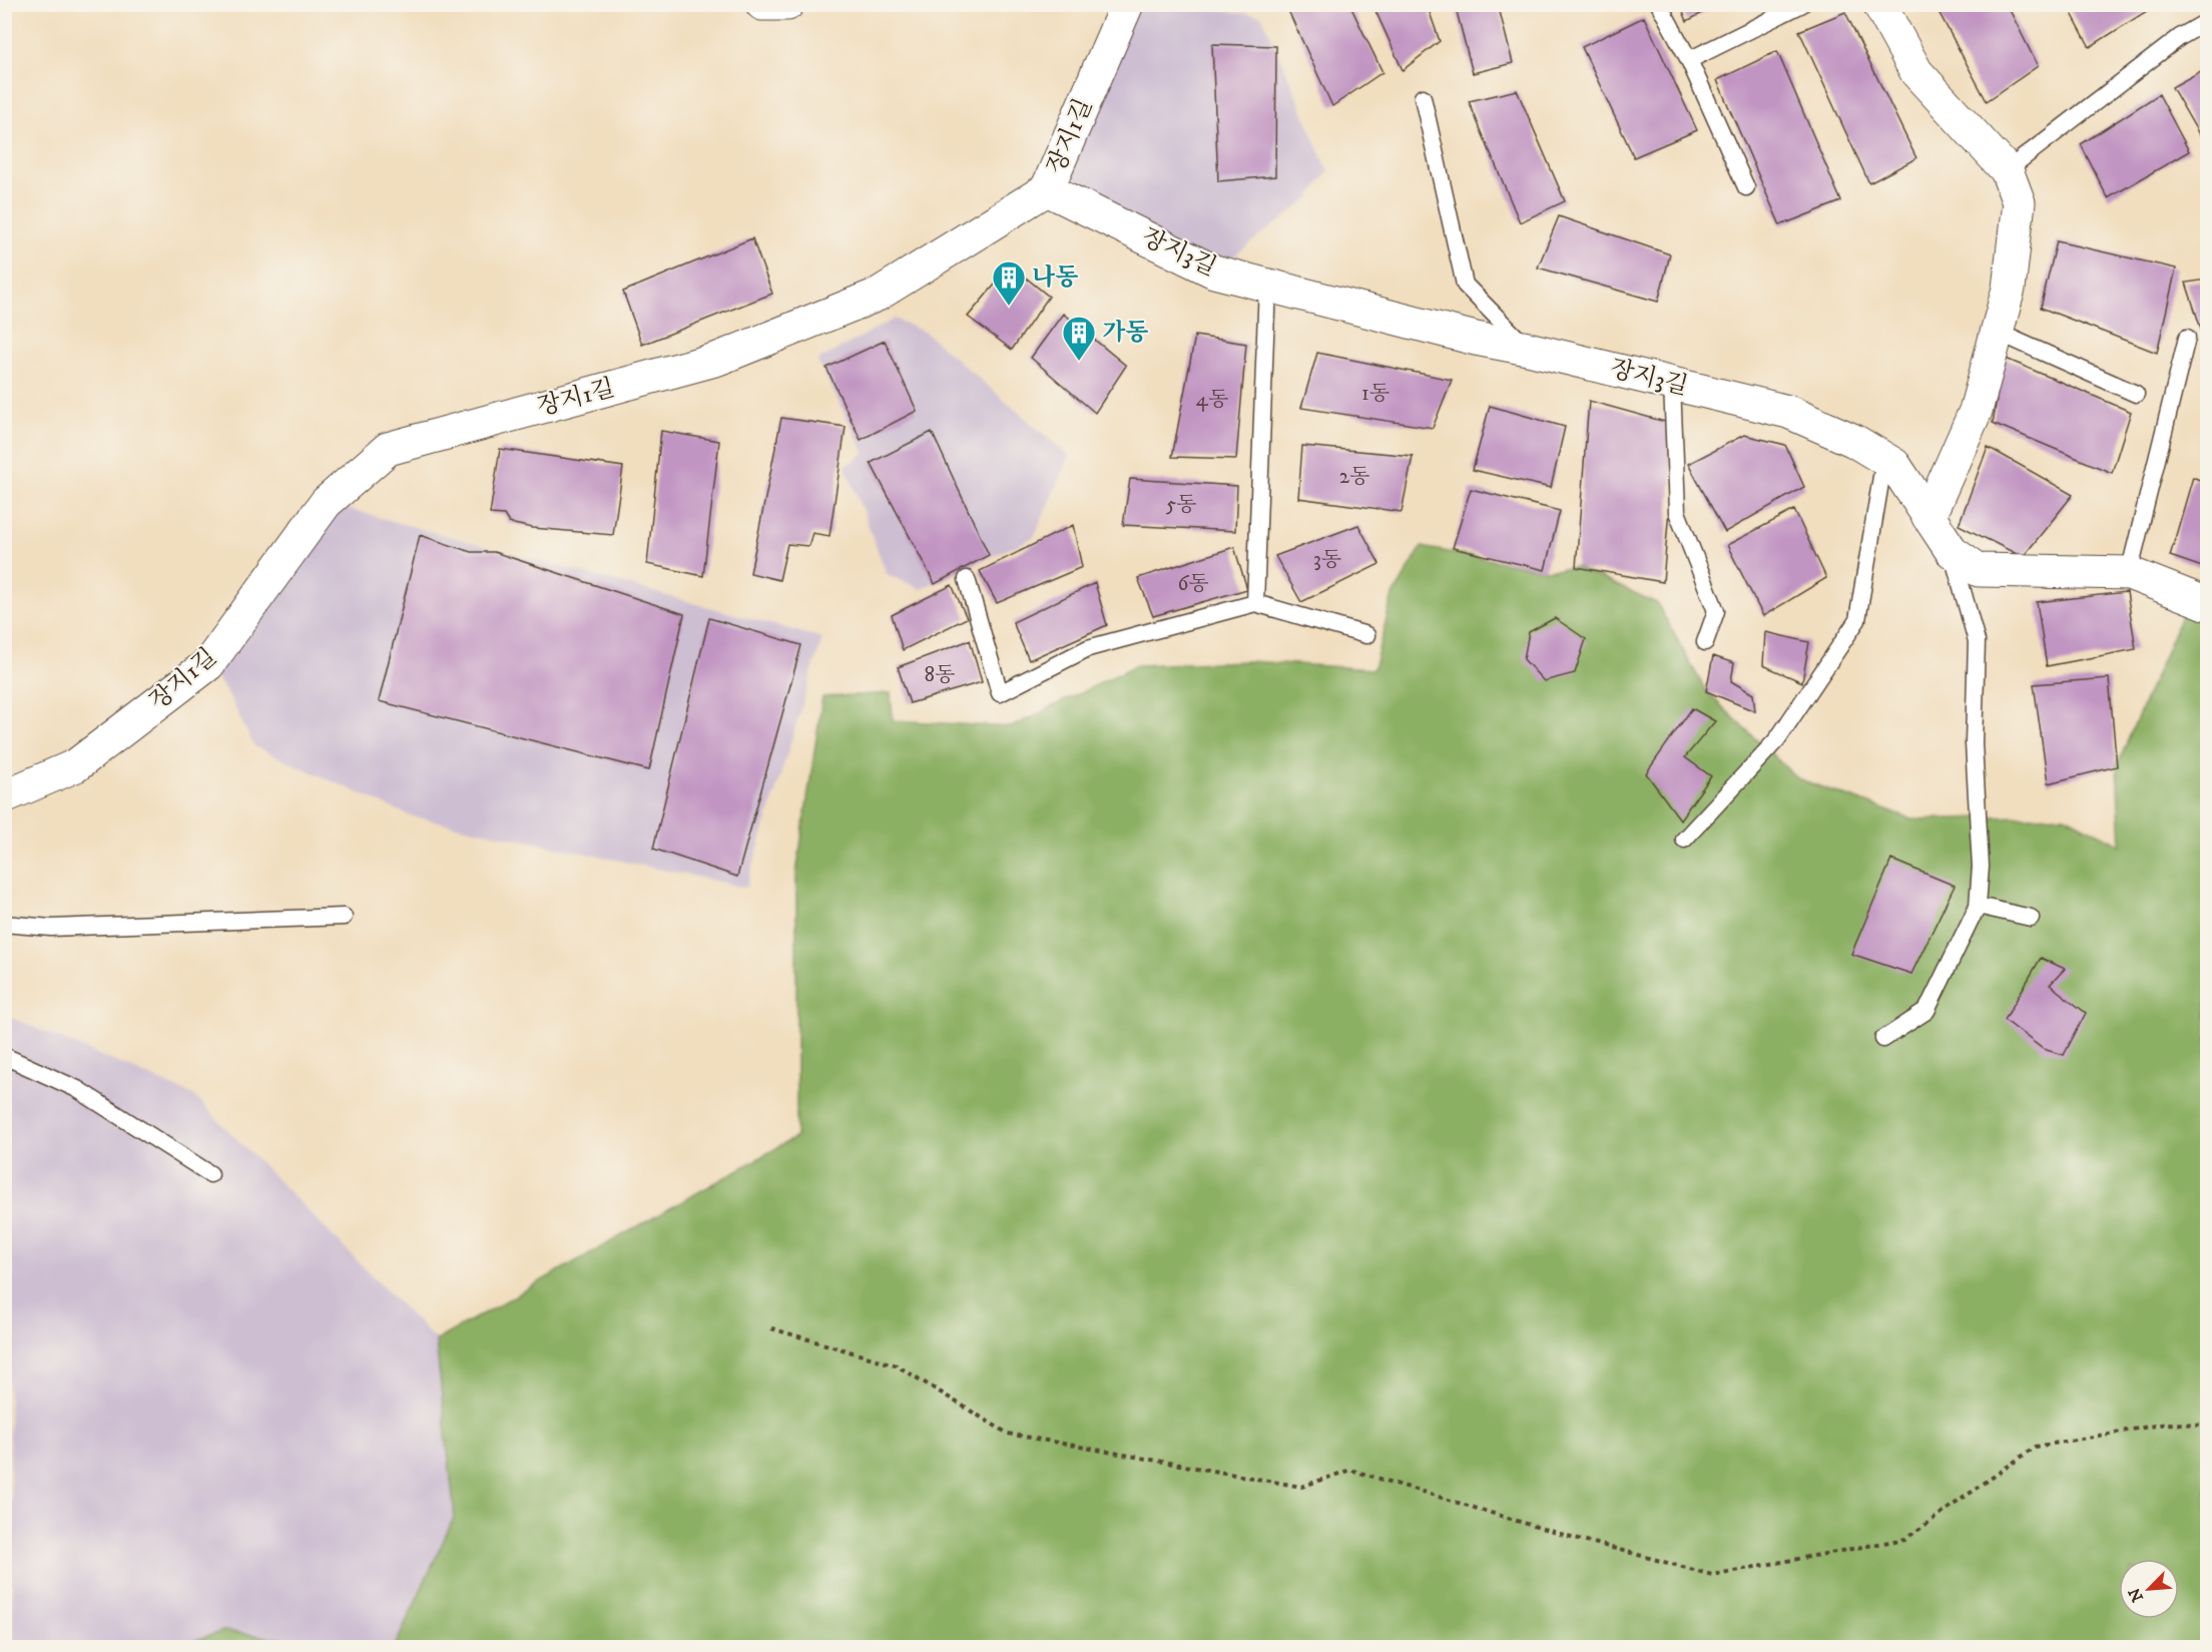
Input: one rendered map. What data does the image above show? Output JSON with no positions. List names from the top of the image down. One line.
{"streets":{"street":["장지1길","장지3길"]},"crossings":[["장지1길","장지3길"]],"places":{"building":["나동","가동"]},"house_numbers":["1동","4동","2동","5동","3동","6동","8동"],"north":"bottom left"}
